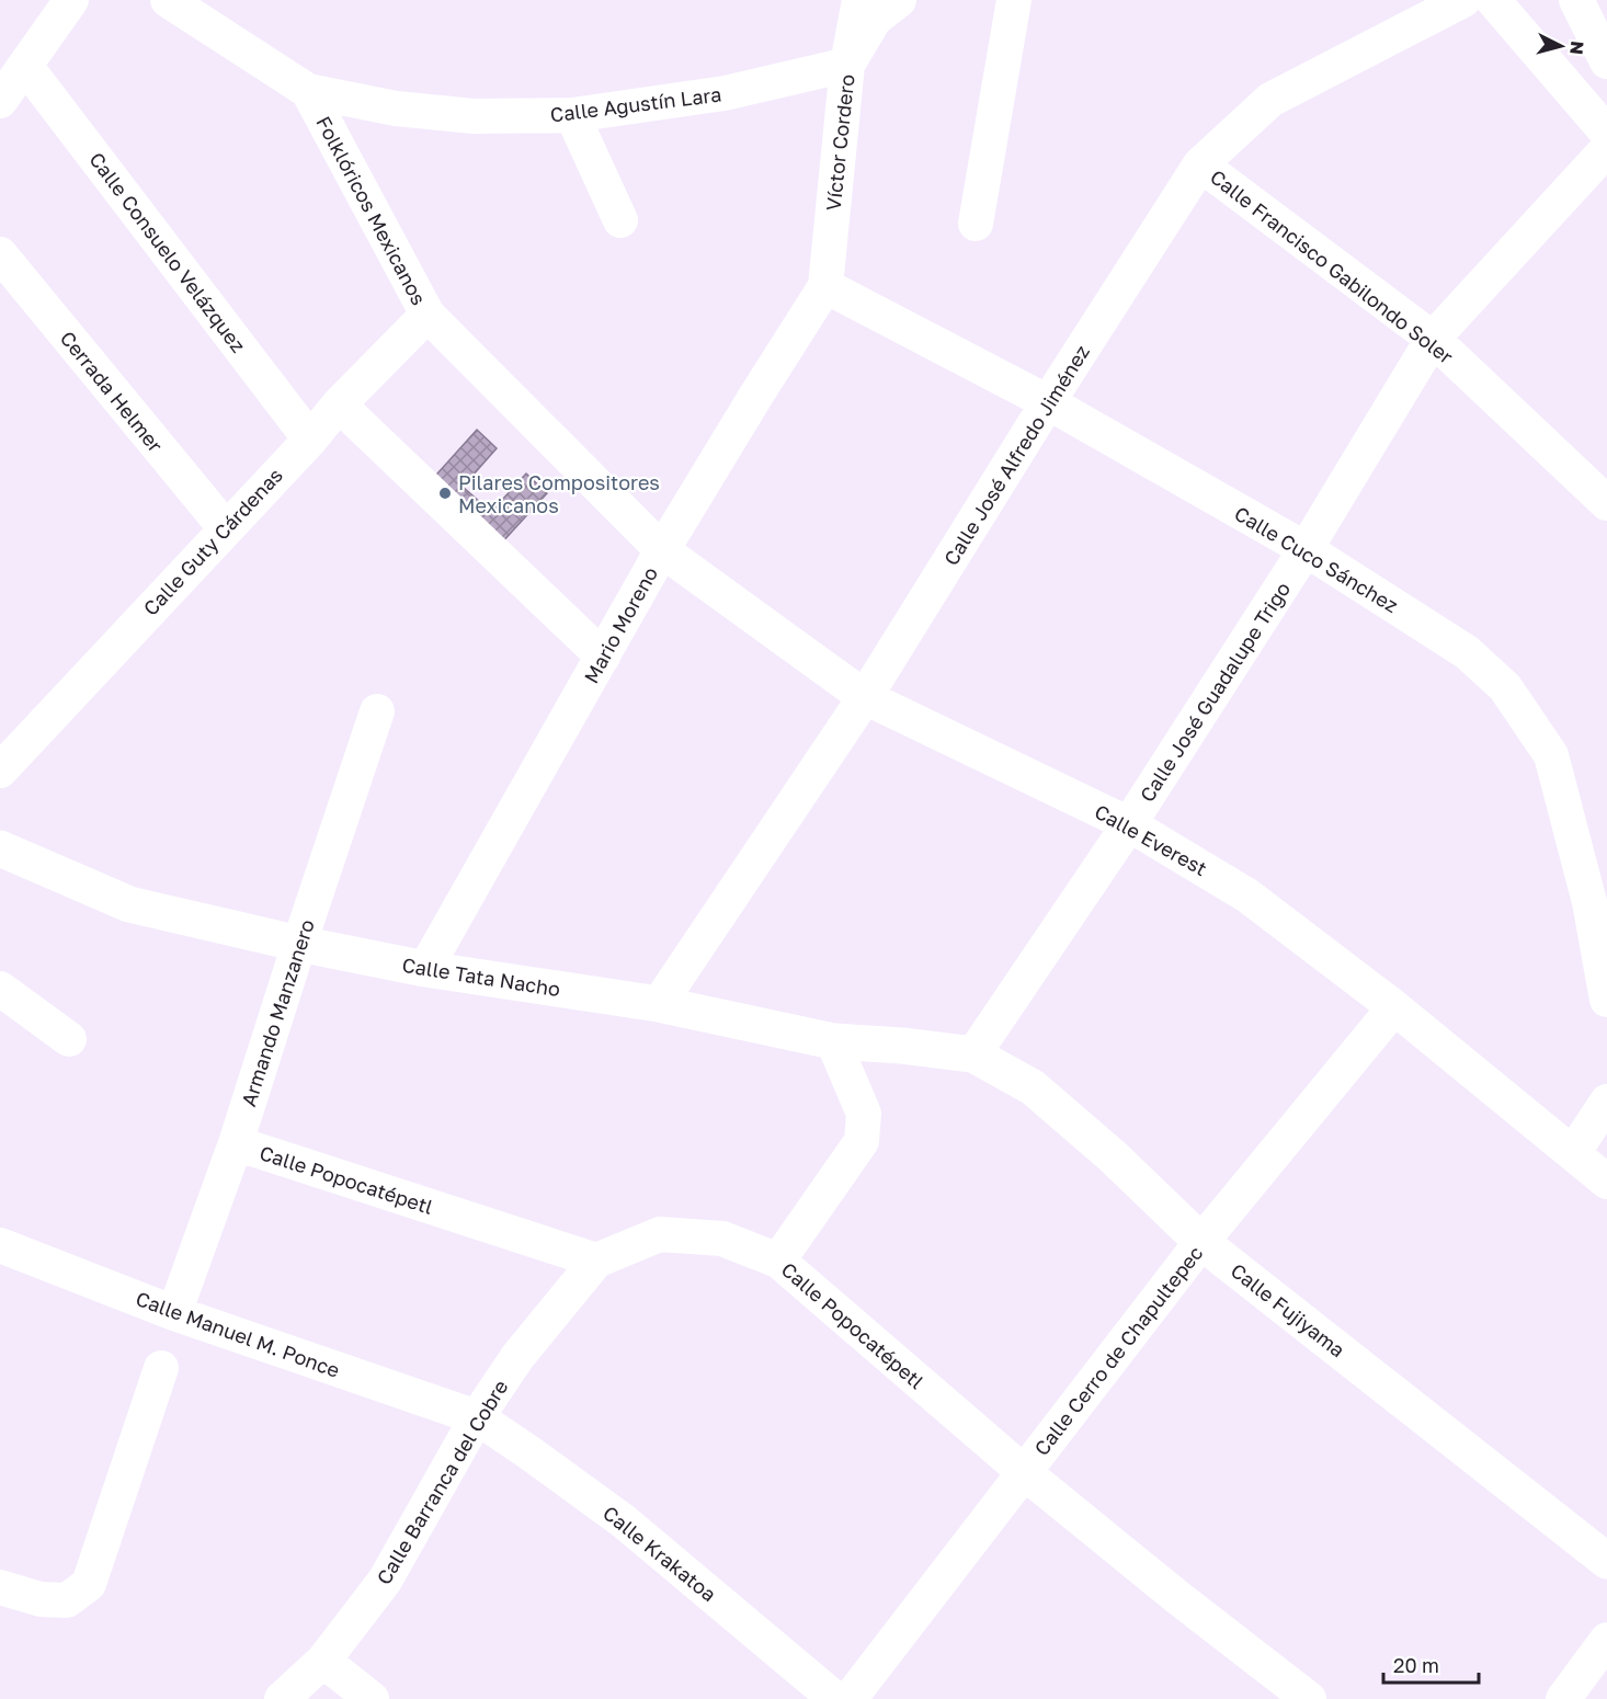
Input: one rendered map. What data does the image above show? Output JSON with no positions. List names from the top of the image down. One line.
{"streets":{"street":["Calle Agustín Lara","Víctor Cordero","Folklóricos Mexicanos","Calle Consuelo Velázquez","Calle Francisco Gabilondo Soler","Cerrada Helmer","Calle José Alfredo Jiménez","Calle Guty Cárdenas","Calle Cuco Sánchez","Mario Moreno","Calle José Guadalupe Trigo","Calle Everest","Calle Tata Nacho","Armando Manzanero","Calle Popocatépetl","Calle Fujiyama","Calle Manuel M. Ponce","Calle Cerro de Chapultepec","Calle Barranca del Cobre","Calle Krakatoa"]},"crossings":[["Calle Agustín Lara","Víctor Cordero"],["Calle Agustín Lara","Folklóricos Mexicanos"],["Víctor Cordero","Calle Cuco Sánchez"],["Víctor Cordero","Mario Moreno"],["Folklóricos Mexicanos","Calle Guty Cárdenas"],["Folklóricos Mexicanos","Mario Moreno"],["Folklóricos Mexicanos","Calle Everest"],["Calle Consuelo Velázquez","Calle Guty Cárdenas"],["Calle Francisco Gabilondo Soler","Calle José Alfredo Jiménez"],["Calle Francisco Gabilondo Soler","Calle José Guadalupe Trigo"],["Cerrada Helmer","Calle Guty Cárdenas"],["Calle José Alfredo Jiménez","Calle Cuco Sánchez"],["Calle José Alfredo Jiménez","Calle Everest"],["Calle José Alfredo Jiménez","Calle Tata Nacho"],["Calle Cuco Sánchez","Mario Moreno"],["Calle Cuco Sánchez","Calle José Guadalupe Trigo"],["Mario Moreno","Calle Everest"],["Mario Moreno","Calle Tata Nacho"],["Calle José Guadalupe Trigo","Calle Everest"],["Calle José Guadalupe Trigo","Calle Tata Nacho"],["Calle José Guadalupe Trigo","Calle Fujiyama"],["Calle Everest","Calle Cerro de Chapultepec"],["Calle Tata Nacho","Armando Manzanero"],["Calle Tata Nacho","Calle Fujiyama"],["Armando Manzanero","Calle Popocatépetl"],["Armando Manzanero","Calle Manuel M. Ponce"],["Calle Popocatépetl","Calle Cerro de Chapultepec"],["Calle Popocatépetl","Calle Barranca del Cobre"],["Calle Fujiyama","Calle Cerro de Chapultepec"],["Calle Manuel M. Ponce","Calle Barranca del Cobre"],["Calle Manuel M. Ponce","Calle Krakatoa"],["Calle Barranca del Cobre","Calle Krakatoa"]],"places":["Pilares Compositores Mexicanos"],"scale_bar":"20 m","north":"right"}
